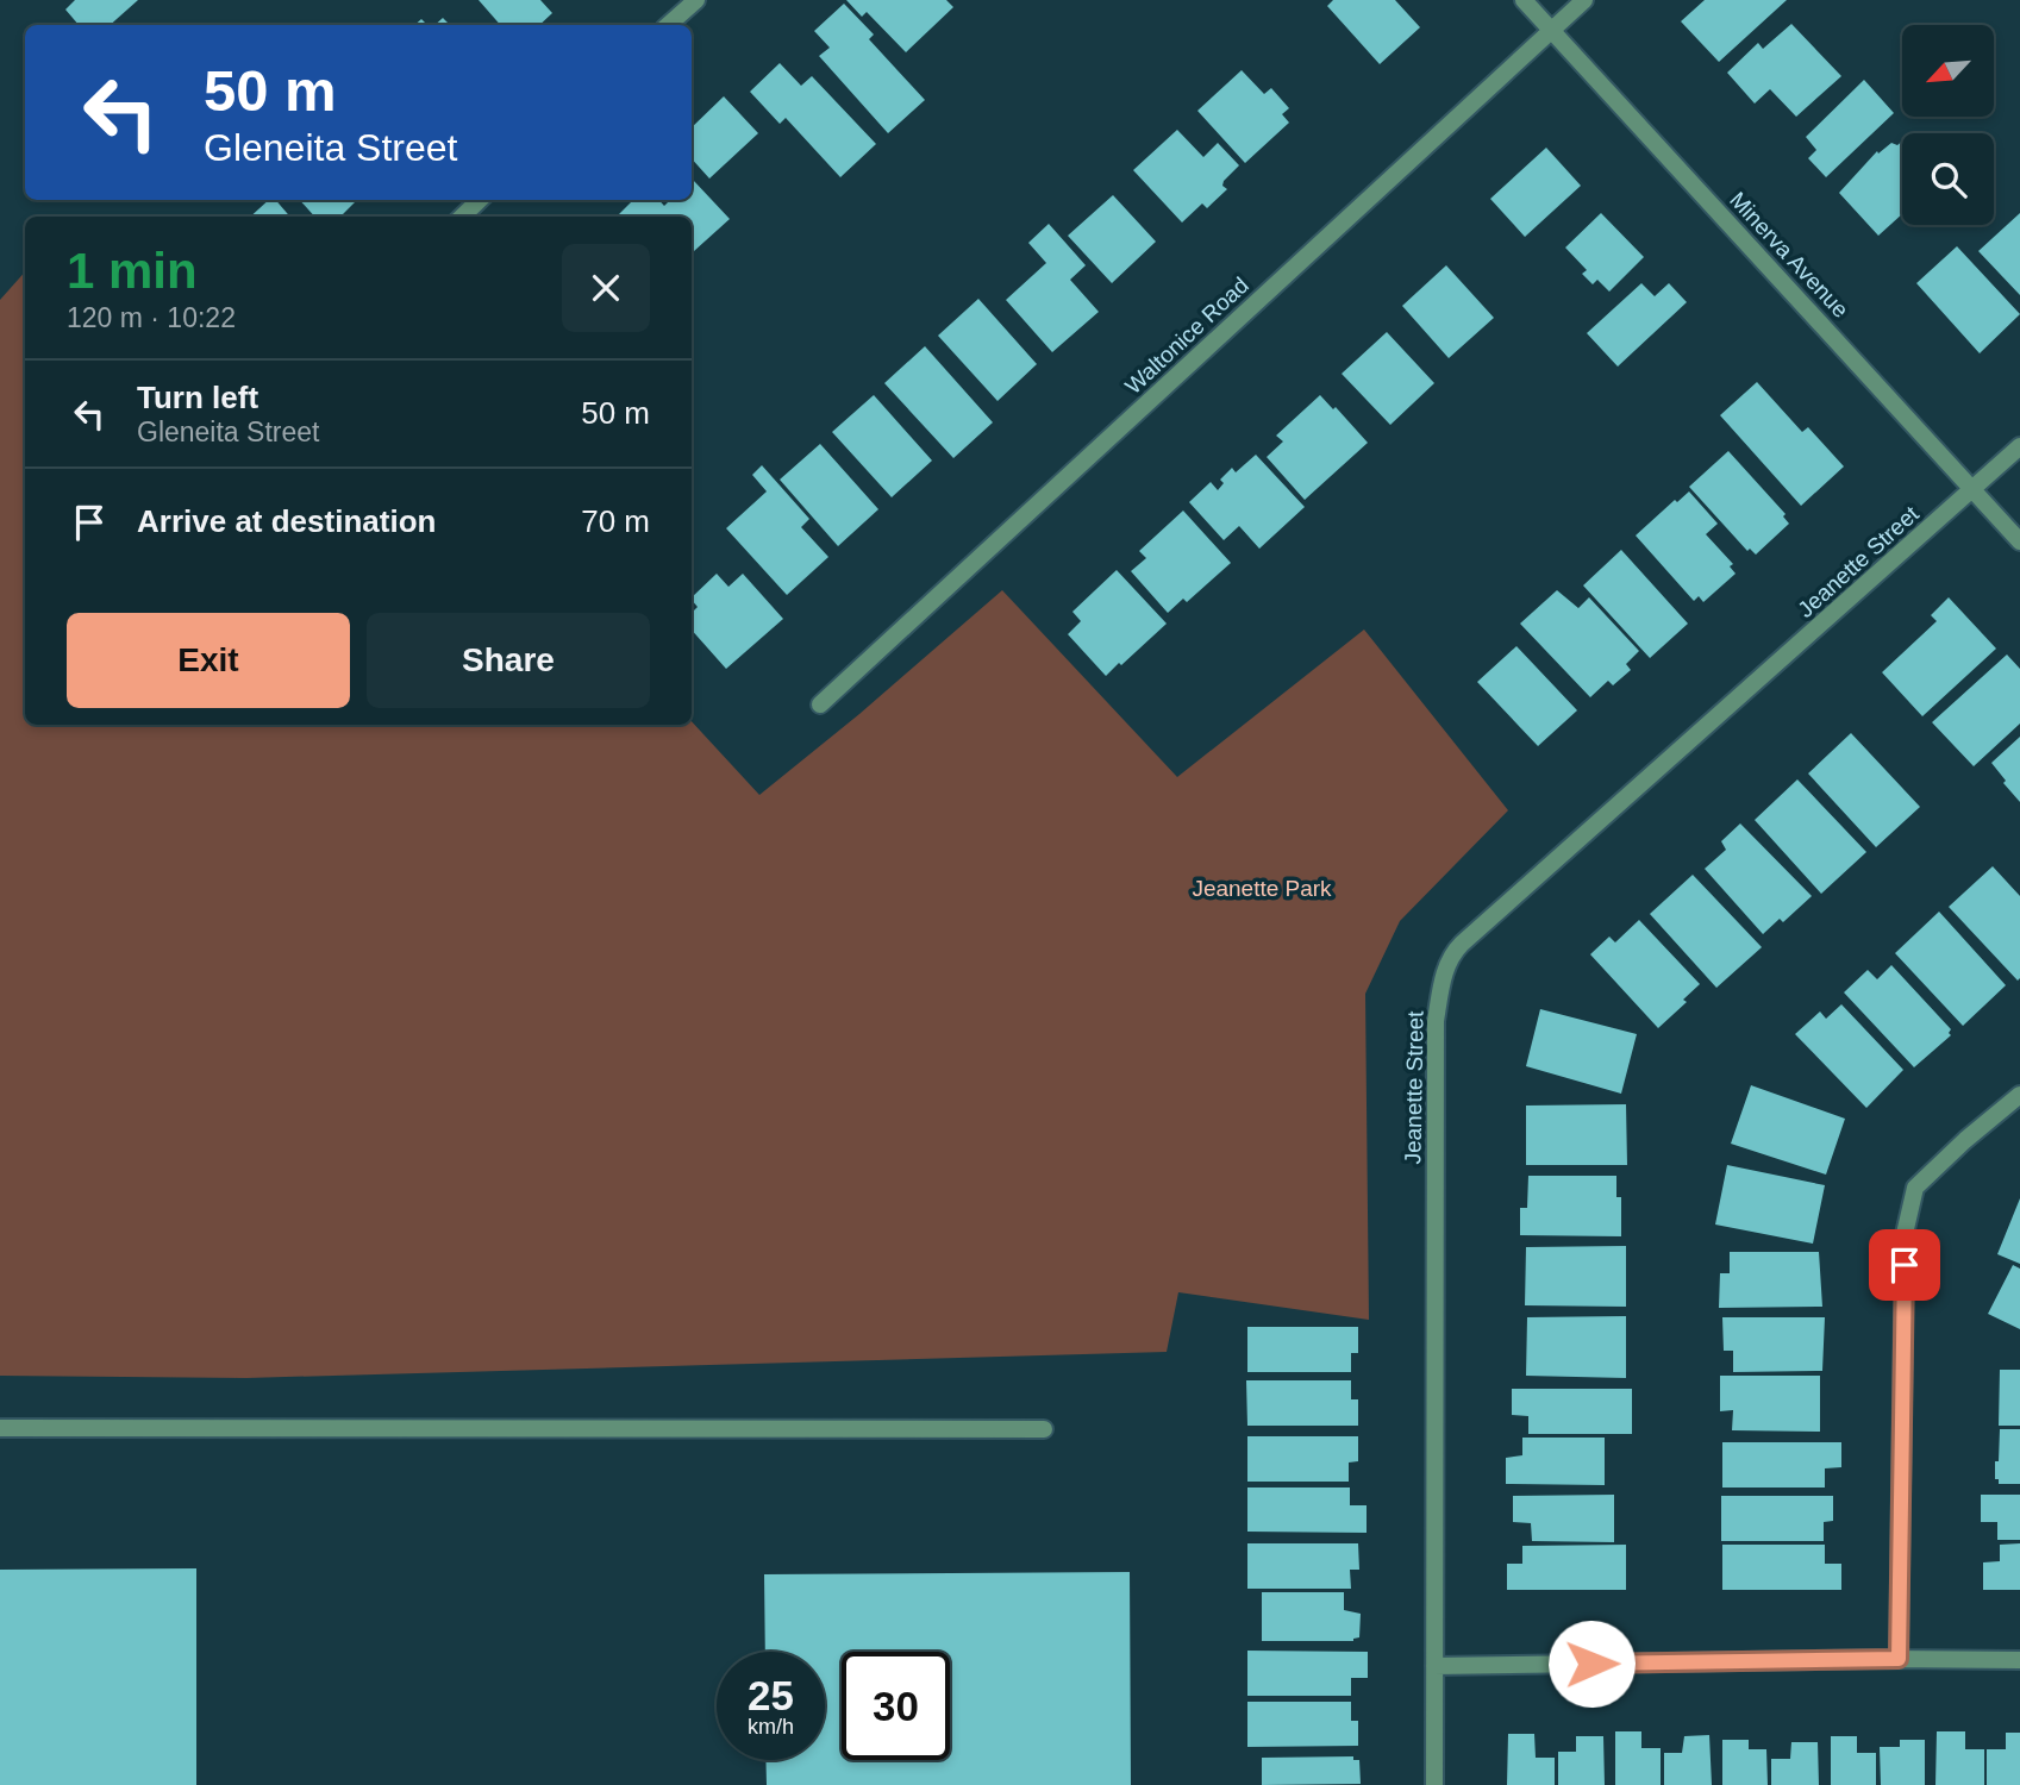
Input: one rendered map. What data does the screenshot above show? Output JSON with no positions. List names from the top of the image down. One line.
{"streets":{"street":["Minerva Avenue","Waltonice Road","Jeanette Street"]},"crossings":[["Minerva Avenue","Waltonice Road"],["Minerva Avenue","Jeanette Street"]],"parks":["Jeanette Park"],"north":"bottom left","page":{"turn":["50 m","Gleneita Street"],"heading":["1 min","120 m · 10:22"],"list":[{"name":"Turn left","note":"Gleneita Street","value":"50 m"},{"name":"Arrive at destination","value":"70 m"}],"buttons":["Exit","Share"],"speed":"25 km/h","limit":"30"}}
